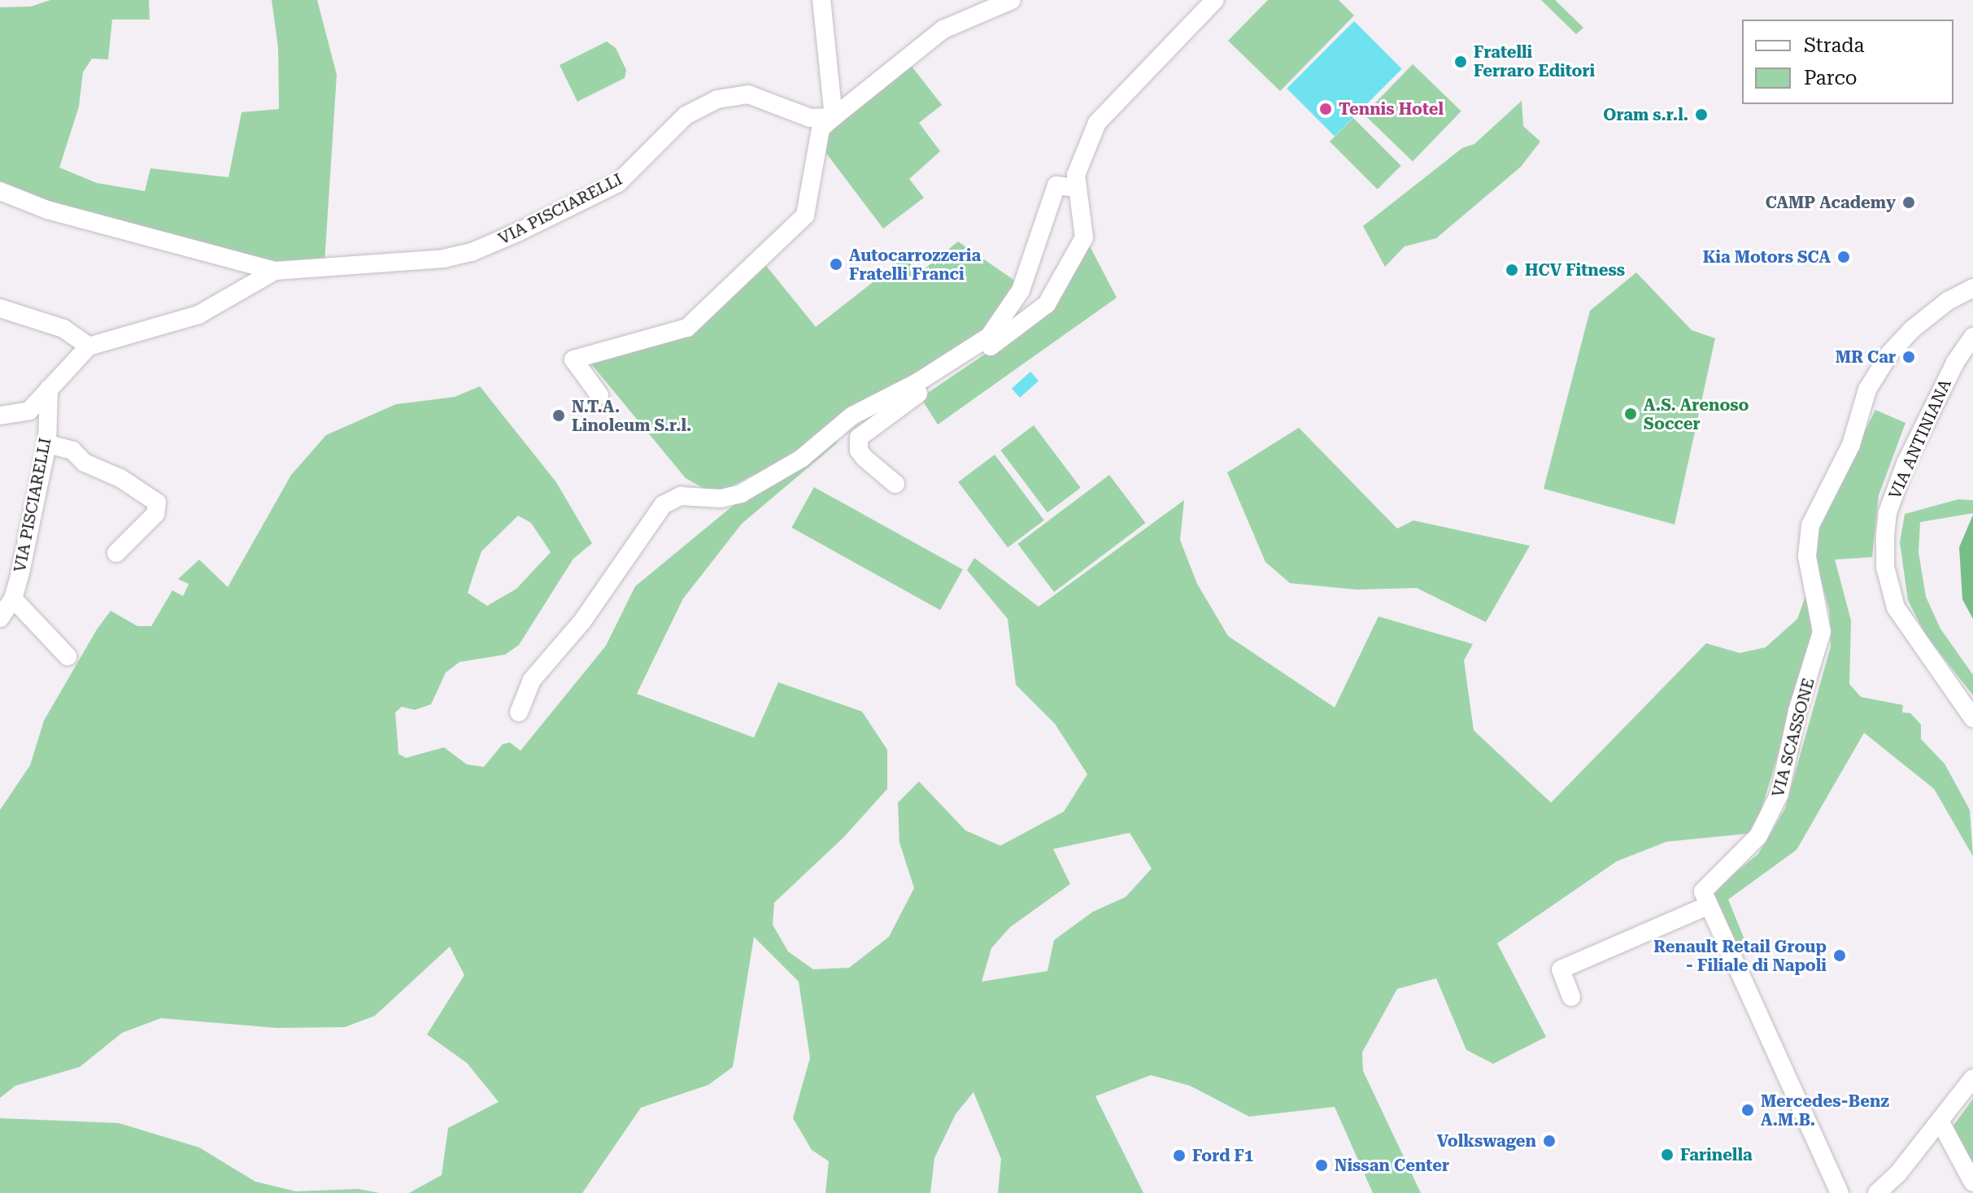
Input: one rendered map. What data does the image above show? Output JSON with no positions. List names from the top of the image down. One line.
{"streets":{"street":["VIA PISCIARELLI","VIA ANTINIANA","VIA SCASSONE"]},"places":["Fratelli Ferraro Editori","Tennis Hotel","Oram s.r.l.","CAMP Academy","Kia Motors SCA","Autocarrozzeria Fratelli Franci","HCV Fitness","MR Car","A.S. Arenoso Soccer","N.T.A. Linoleum S.r.l.","Renault Retail Group - Filiale di Napoli","Mercedes-Benz A.M.B.","Volkswagen","Farinella","Ford F1","Nissan Center"],"legend":["Strada","Parco"]}
